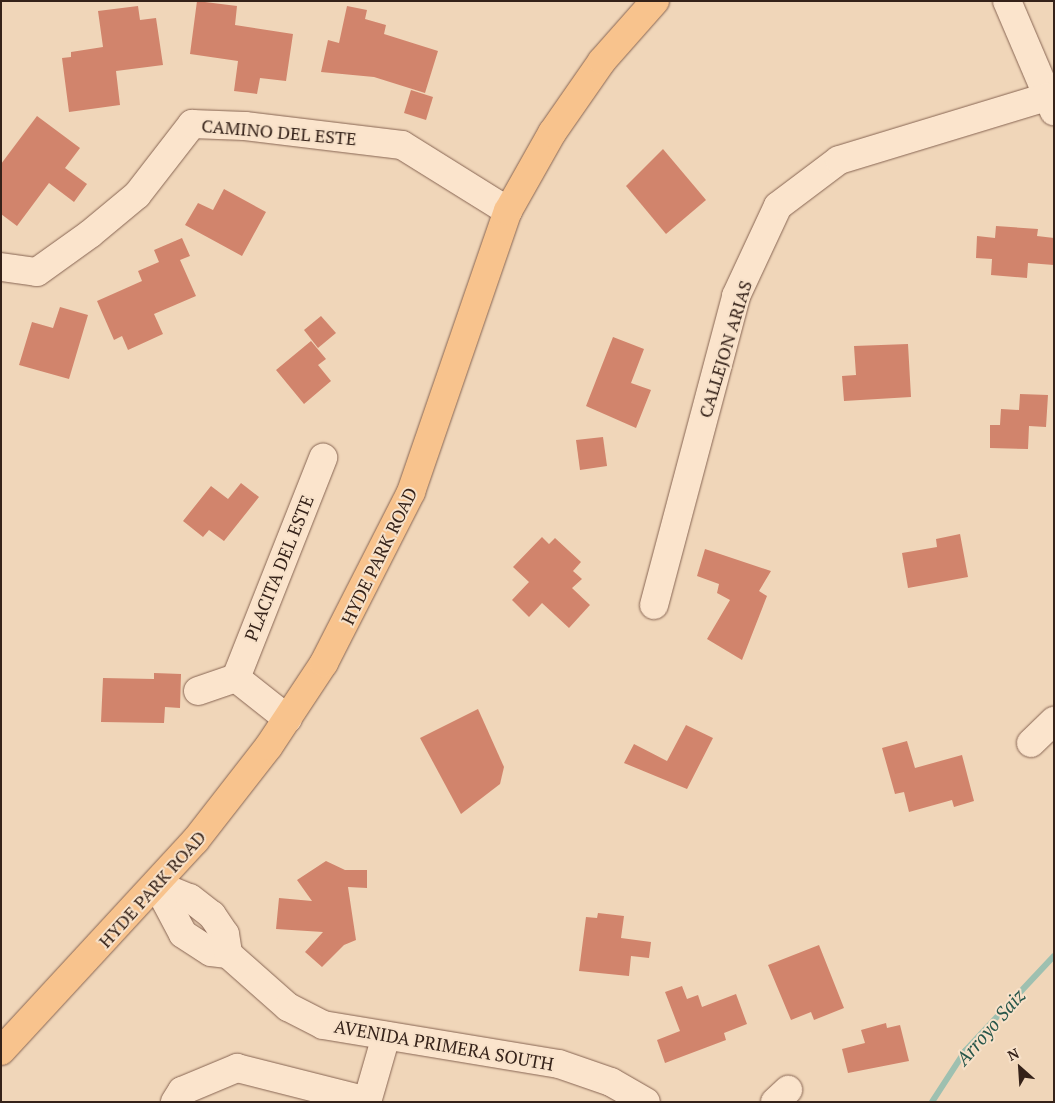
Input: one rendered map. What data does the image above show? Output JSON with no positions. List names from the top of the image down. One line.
{"streets":{"main road":["HYDE PARK ROAD"],"street":["CAMINO DEL ESTE","CALLEJON ARIAS","PLACITA DEL ESTE","AVENIDA PRIMERA SOUTH"]},"crossings":[["CAMINO DEL ESTE","HYDE PARK ROAD"],["HYDE PARK ROAD","AVENIDA PRIMERA SOUTH"]],"water":["Arroyo Saiz"],"north":"top left"}
